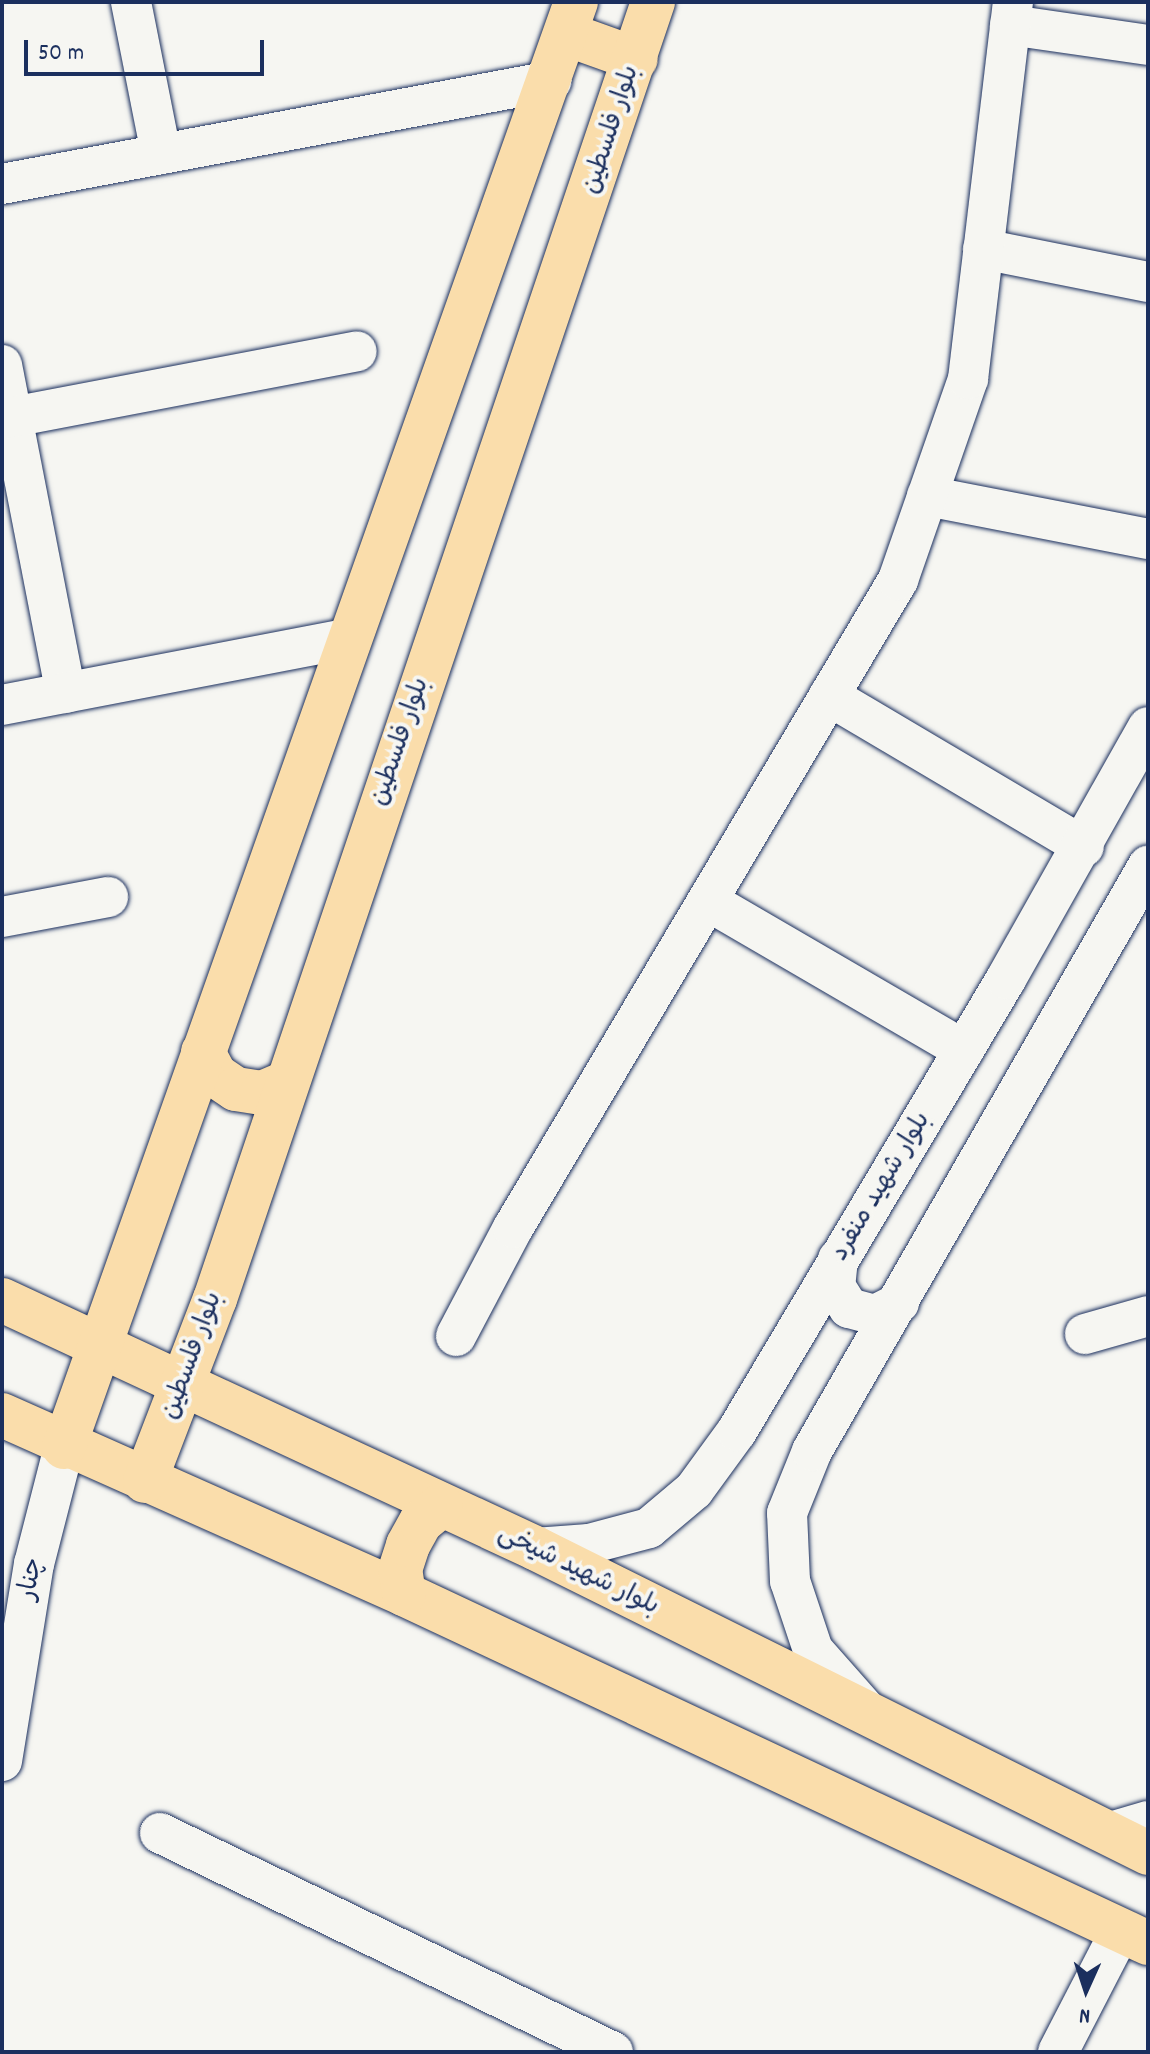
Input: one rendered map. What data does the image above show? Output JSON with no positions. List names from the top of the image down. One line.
{"streets":{"main road":["بلوار فلسطین","بلوار شهید شیخی"],"street":["بلوار شهید منفرد","چنار"]},"crossings":[["بلوار فلسطین","بلوار شهید شیخی"],["بلوار شهید منفرد","بلوار شهید شیخی"]],"scale_bar":"50 m","north":"bottom"}
